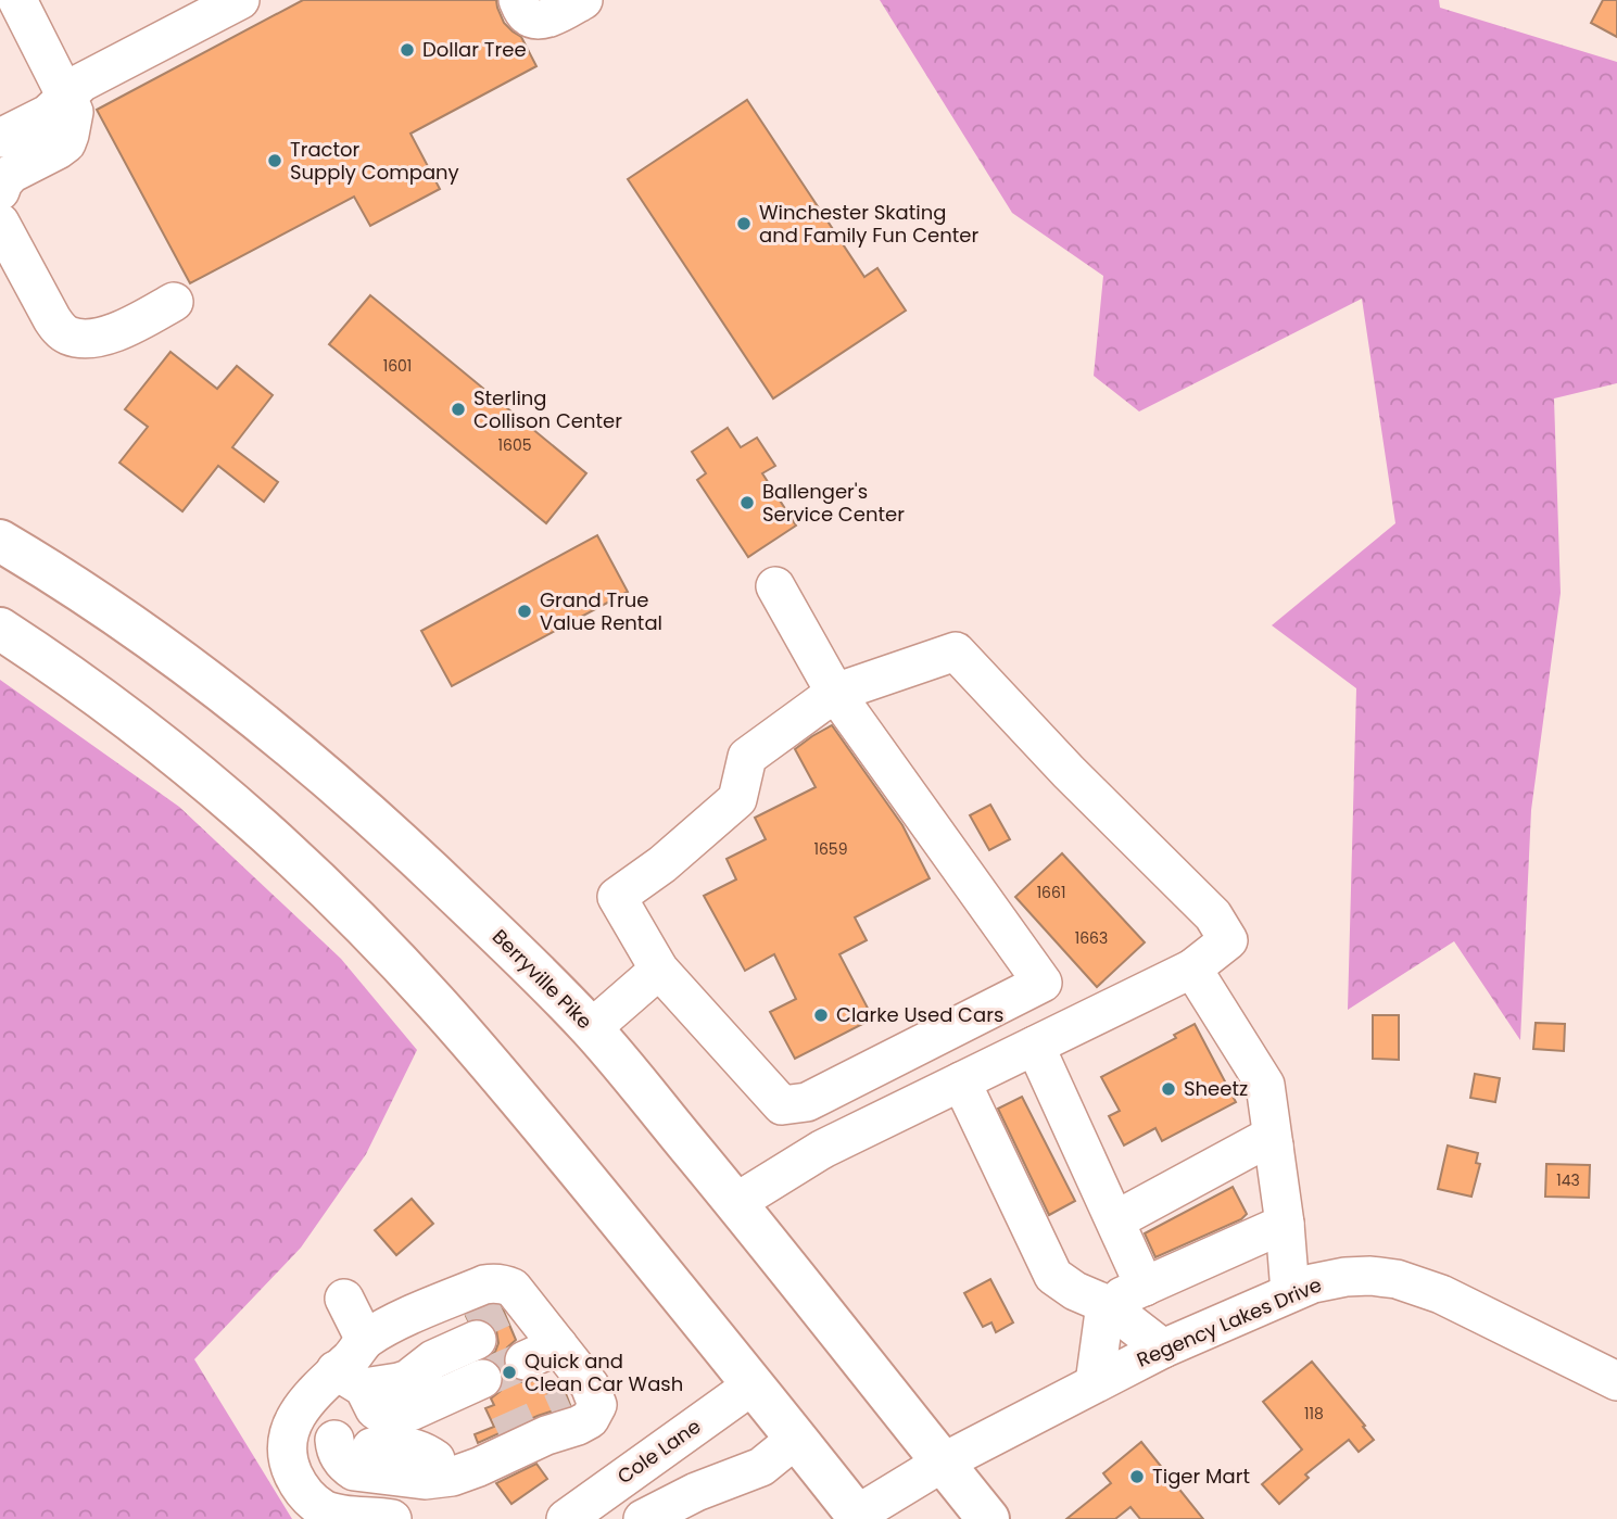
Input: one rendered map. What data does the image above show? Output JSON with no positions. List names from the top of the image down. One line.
{"streets":{"highway":["Berryville Pike"],"street":["Regency Lakes Drive","Cole Lane"]},"crossings":[["Berryville Pike","Regency Lakes Drive"]],"places":["Dollar Tree","Tractor Supply Company","Winchester Skating and Family Fun Center","Sterling Collison Center","Ballenger's Service Center","Grand True Value Rental","Clarke Used Cars","Sheetz","Quick and Clean Car Wash","Tiger Mart"],"house_numbers":["1601","1605","1659","1661","1663","143","118"]}
